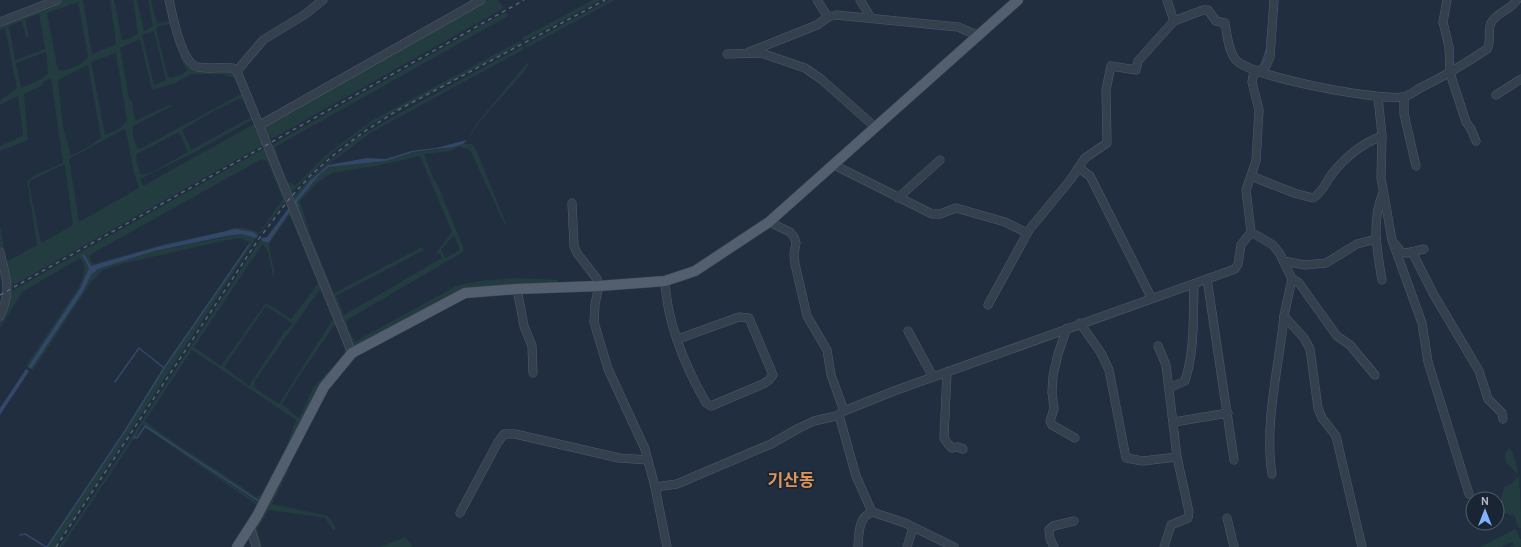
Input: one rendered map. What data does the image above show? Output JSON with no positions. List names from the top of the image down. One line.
{"districts":["기산동"],"north":"top"}
